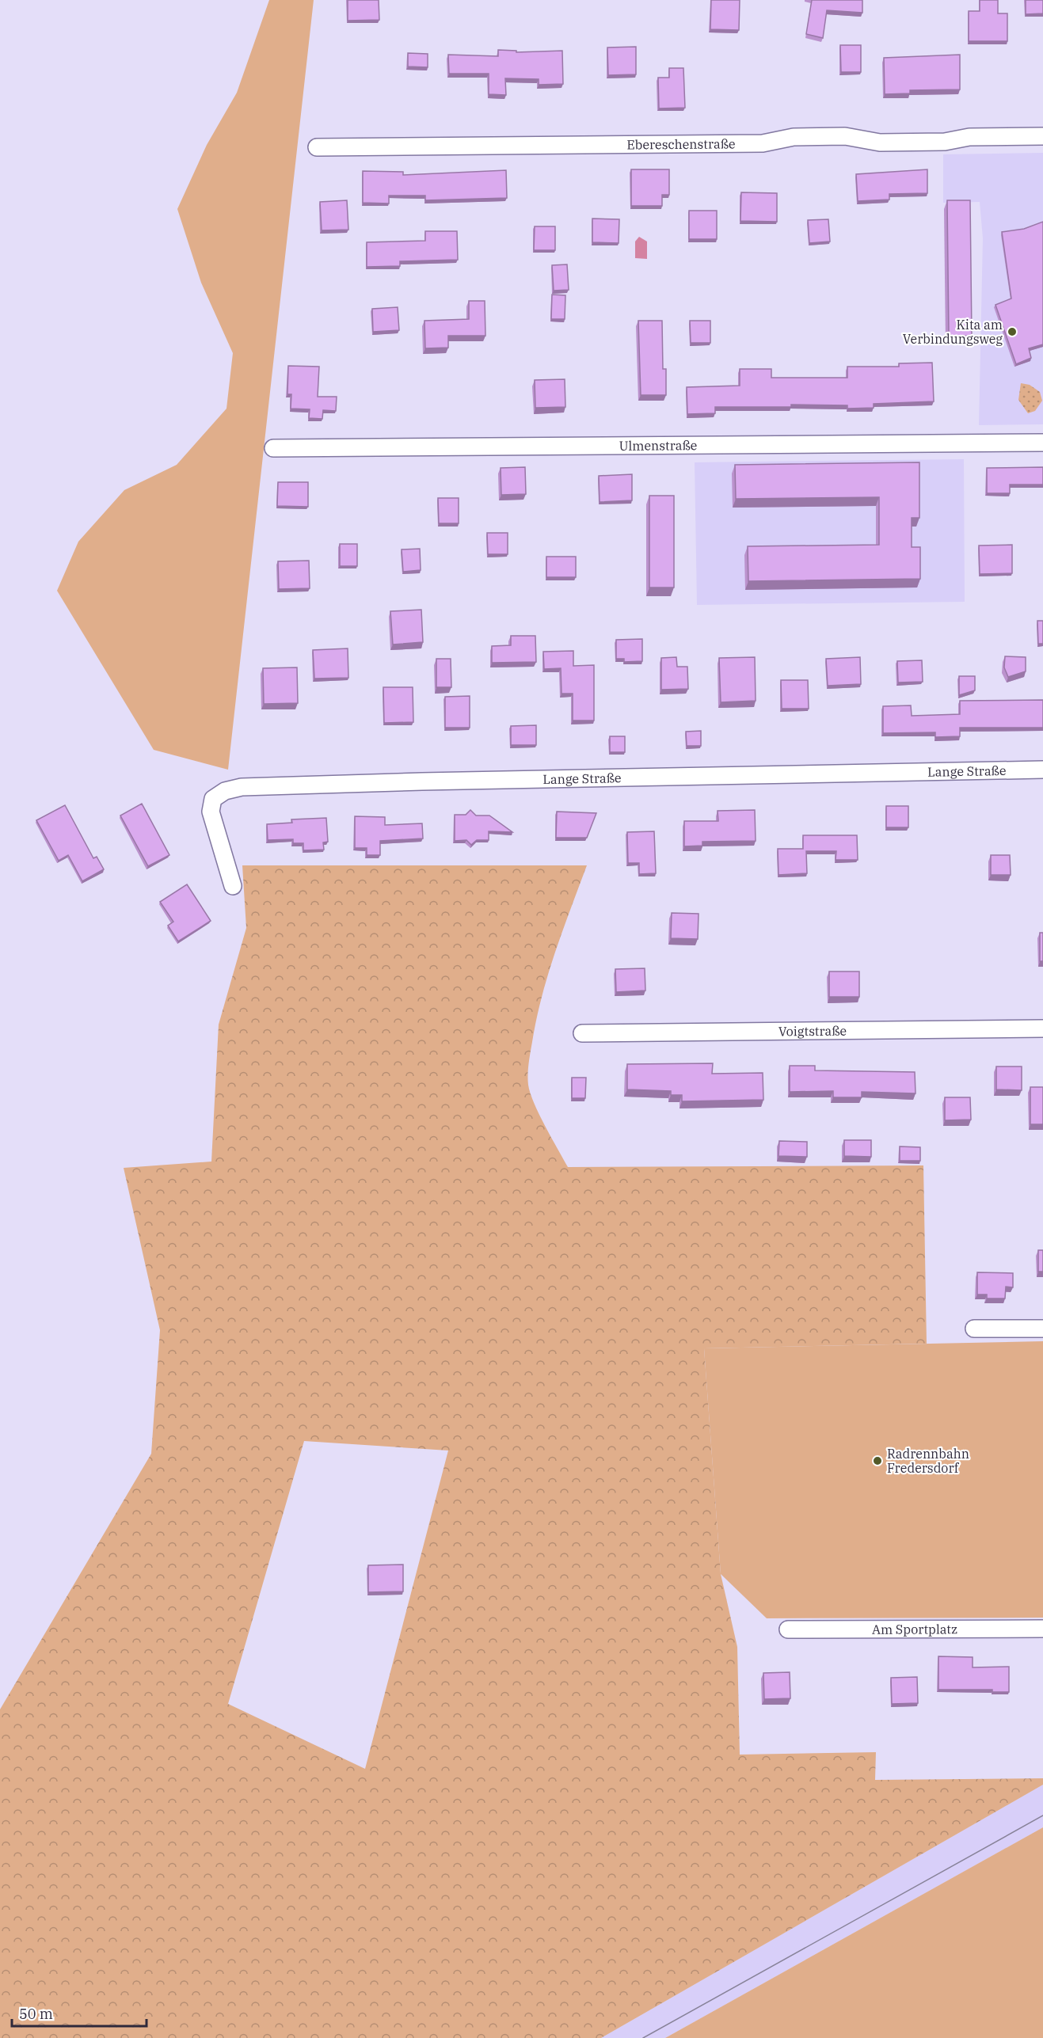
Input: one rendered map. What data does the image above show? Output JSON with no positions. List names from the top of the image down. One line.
{"streets":{"street":["Ebereschenstraße","Ulmenstraße","Lange Straße","Voigtstraße","Am Sportplatz"]},"places":["Kita am Verbindungsweg","Radrennbahn Fredersdorf"],"scale_bar":"50 m"}
